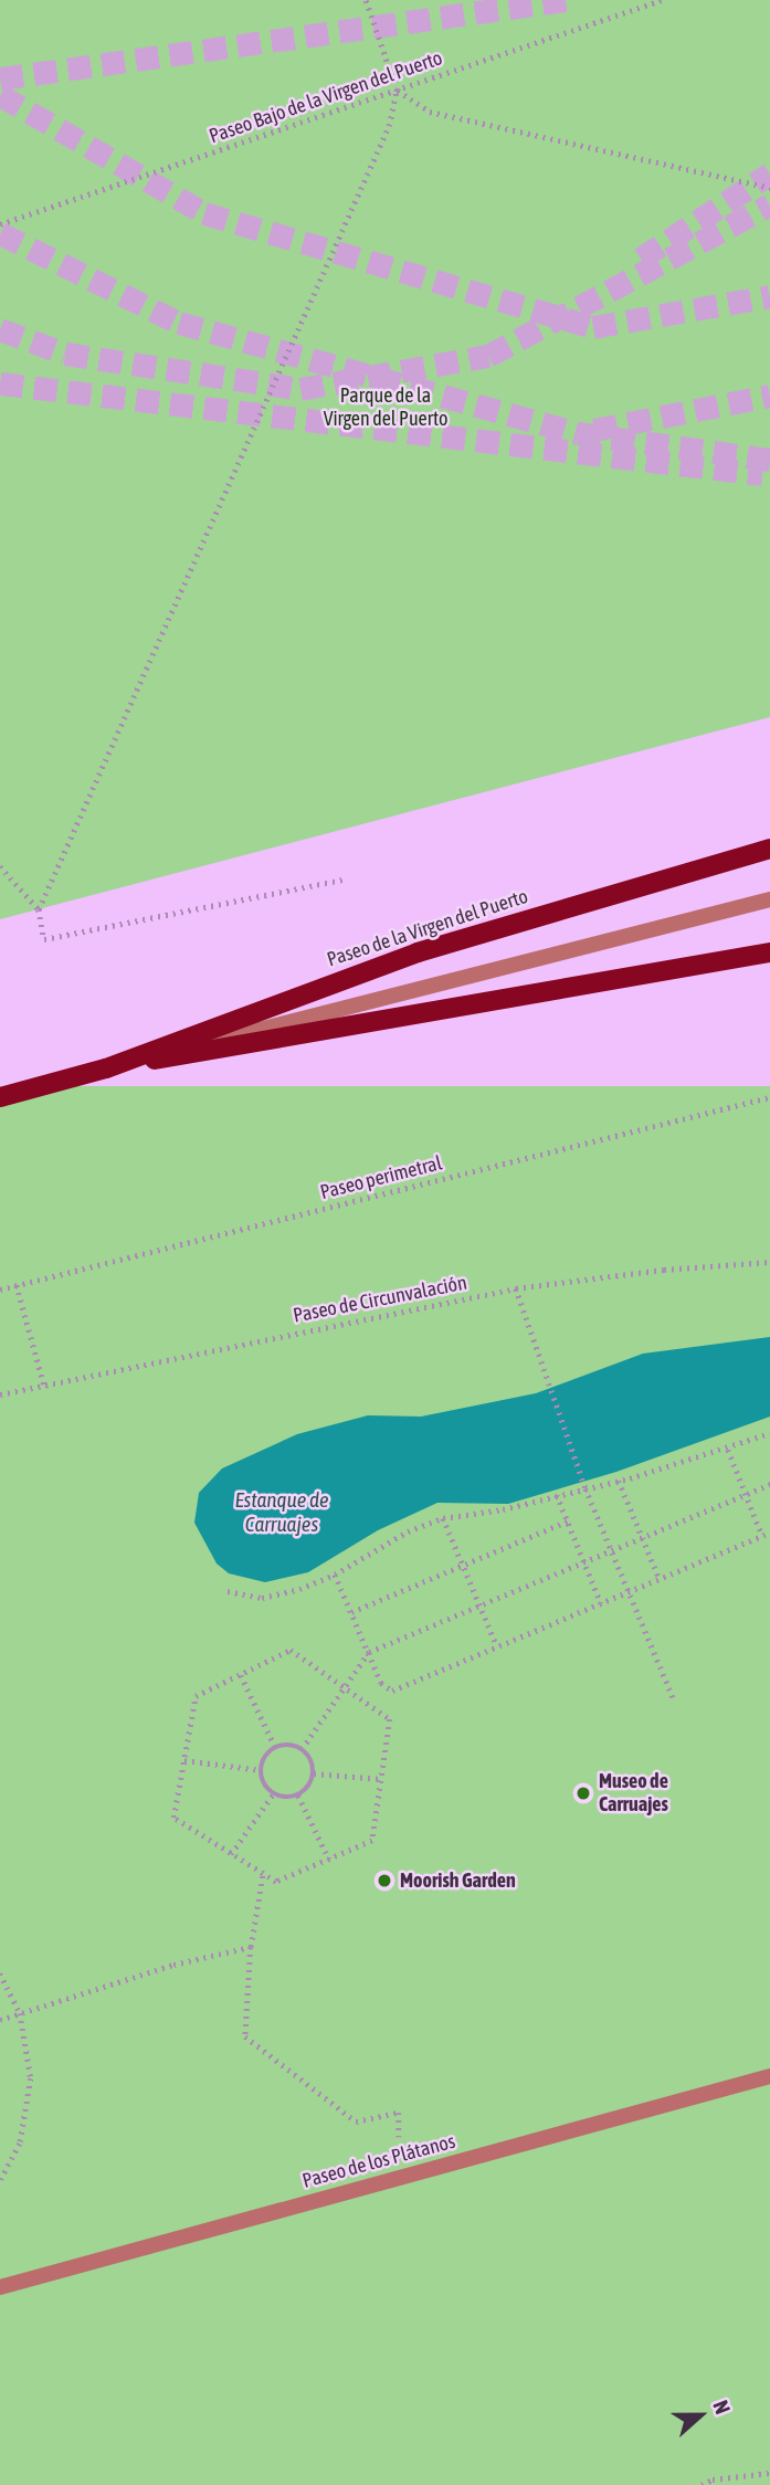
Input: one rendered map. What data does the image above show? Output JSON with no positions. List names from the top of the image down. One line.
{"streets":{"main road":["Paseo de la Virgen del Puerto"],"street":["Paseo de los Plátanos"],"path":["Paseo Bajo de la Virgen del Puerto","Paseo perimetral","Paseo de Circunvalación"]},"water":["Estanque de Carruajes"],"parks":["Parque de la Virgen del Puerto"],"places":["Museo de Carruajes","Moorish Garden"],"north":"right"}
